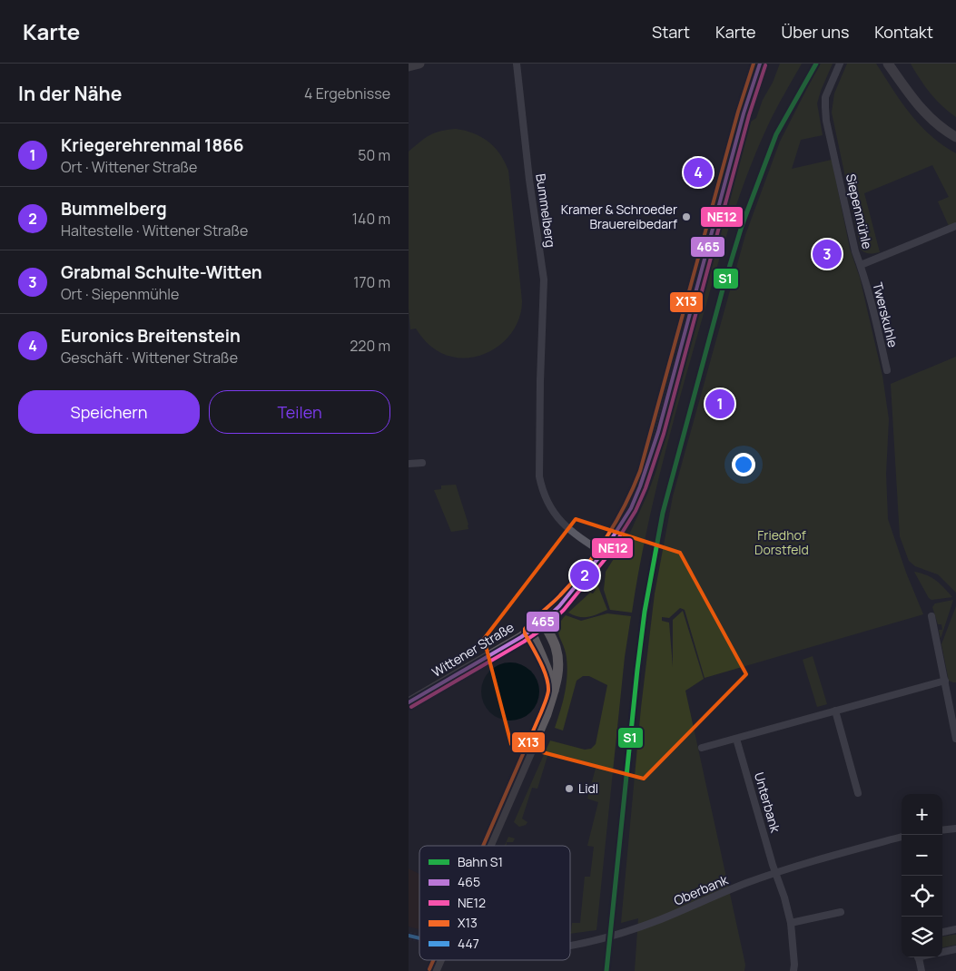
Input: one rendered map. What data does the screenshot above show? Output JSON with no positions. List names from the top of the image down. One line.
{"streets":{"main road":["Wittener Straße"],"street":["Bummelberg","Siepenmühle","Twerskuhle","Unterbank","Oberbank"]},"crossings":[["Bummelberg","Wittener Straße"],["Siepenmühle","Twerskuhle"],["Unterbank","Oberbank"]],"parks":["Friedhof Dorstfeld"],"places":["Kramer & Schroeder Brauereibedarf","Lidl"],"lines":["rail line S1","transit line 465","transit line X13","transit line NE12","transit line 447"],"legend":["Bahn S1","465","NE12","X13","447"],"page":{"header":"Karte","nav":["Start","Karte","Über uns","Kontakt"],"heading":["In der Nähe","4 Ergebnisse"],"list":[{"mark":"1","name":"Kriegerehrenmal 1866","note":"Ort · Wittener Straße","value":"50 m"},{"mark":"2","name":"Bummelberg","note":"Haltestelle · Wittener Straße","value":"140 m"},{"mark":"3","name":"Grabmal Schulte-Witten","note":"Ort · Siepenmühle","value":"170 m"},{"mark":"4","name":"Euronics Breitenstein","note":"Geschäft · Wittener Straße","value":"220 m"}],"pins":["4","3","1","2"],"buttons":["Speichern","Teilen"],"map_buttons":["+","−"]}}
